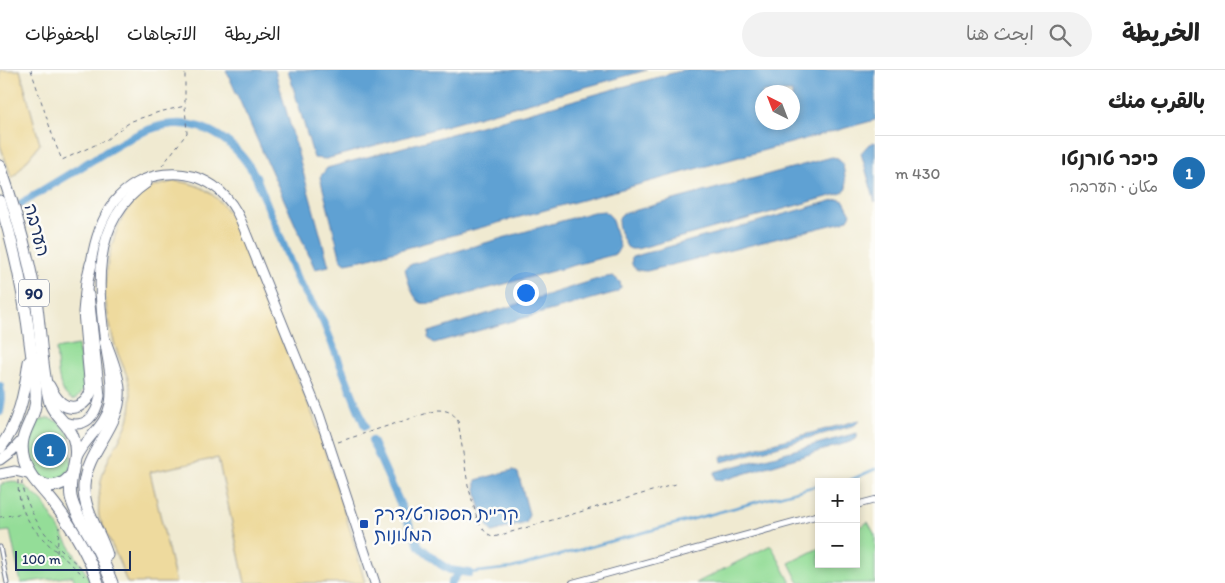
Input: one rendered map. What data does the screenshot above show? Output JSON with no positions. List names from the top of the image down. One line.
{"streets":{"highway":["הערבה","90"]},"places":{"transit":["קריית הספורט/דרך המלונות"]},"scale_bar":"100 m","north":"top left","page":{"header":"الخريطة","search":"ابحث هنا","nav":["الخريطة","الاتجاهات","المحفوظات"],"heading":"بالقرب منك","list":[{"mark":"1","name":"כיכר טורנטו","note":"مكان · הערבה","value":"430 m"}],"pins":"1","map_buttons":["+","−"],"scale":"100 m"}}
